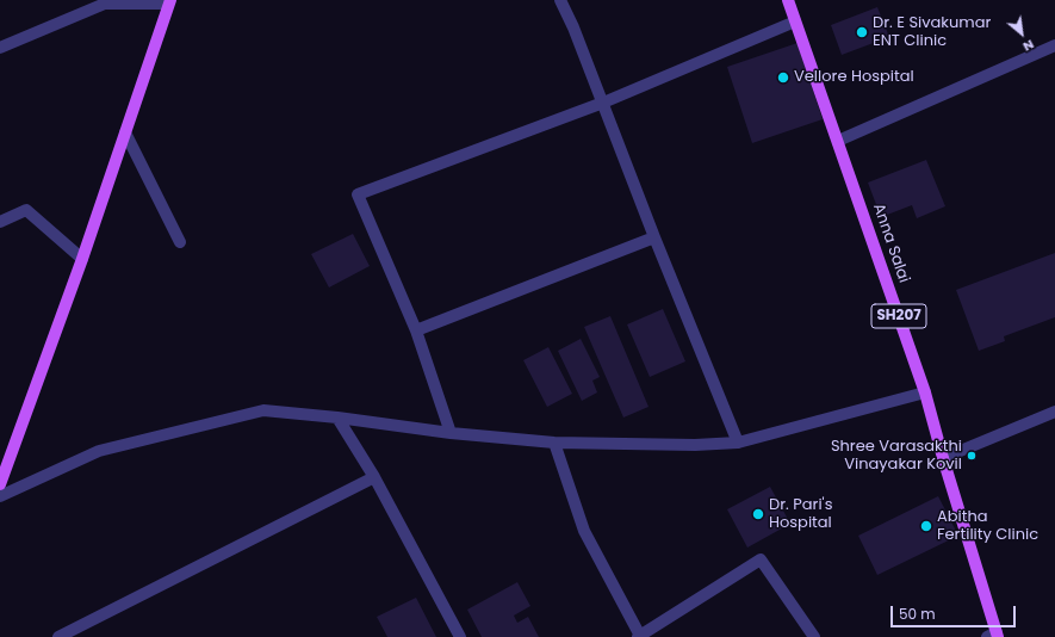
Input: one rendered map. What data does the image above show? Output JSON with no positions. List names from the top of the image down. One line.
{"streets":{"main road":["Anna Salai","SH207"]},"places":["Dr. E Sivakumar ENT Clinic","Vellore Hospital","Shree Varasakthi Vinayakar Kovil","Dr. Pari's Hospital","Abitha Fertility Clinic"],"scale_bar":"50 m","north":"bottom right"}
